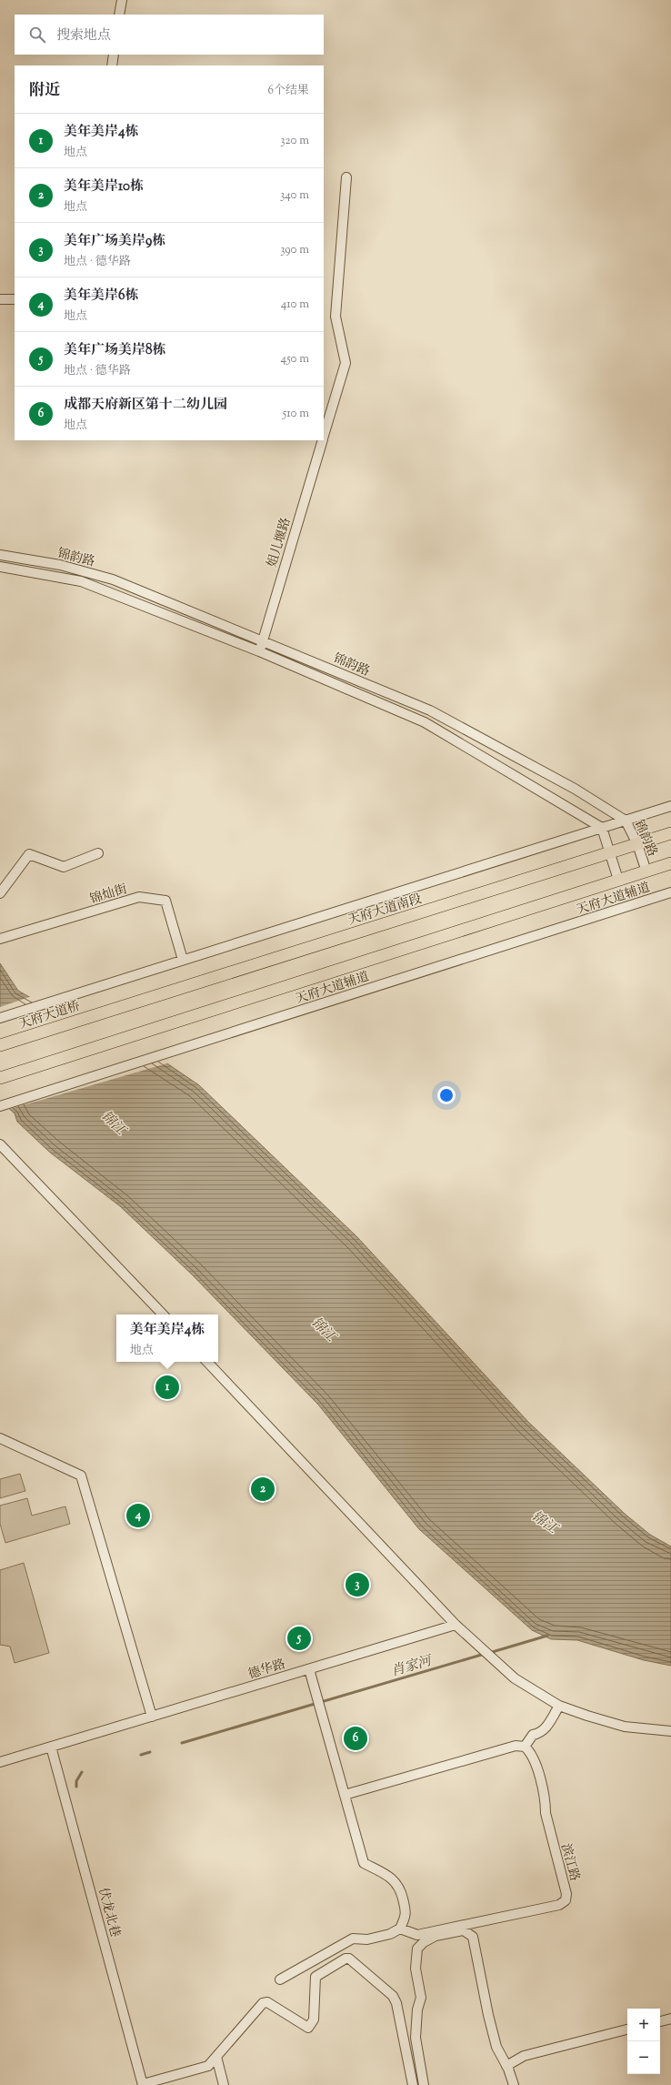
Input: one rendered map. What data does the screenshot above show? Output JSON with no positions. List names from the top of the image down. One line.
{"streets":{"main road":["天府大道南段","天府大道桥"],"street":["姐儿堰路","锦韵路","锦灿街","天府大道辅道","德华路","滨江路","伏龙北巷"]},"crossings":[["姐儿堰路","锦韵路"],["锦韵路","天府大道南段"],["天府大道南段","天府大道桥"],["德华路","伏龙北巷"]],"water":["锦江","肖家河"],"page":{"search":"搜索地点","heading":["附近","6个结果"],"list":[{"mark":"1","name":"美年美岸4栋","note":"地点","value":"320 m"},{"mark":"2","name":"美年美岸10栋","note":"地点","value":"340 m"},{"mark":"3","name":"美年广场美岸9栋","note":"地点 · 德华路","value":"390 m"},{"mark":"4","name":"美年美岸6栋","note":"地点","value":"410 m"},{"mark":"5","name":"美年广场美岸8栋","note":"地点 · 德华路","value":"450 m"},{"mark":"6","name":"成都天府新区第十二幼儿园","note":"地点","value":"510 m"}],"popup":["美年美岸4栋","地点"],"pins":["1","2","4","3","5","6"],"map_buttons":["+","−"]}}
